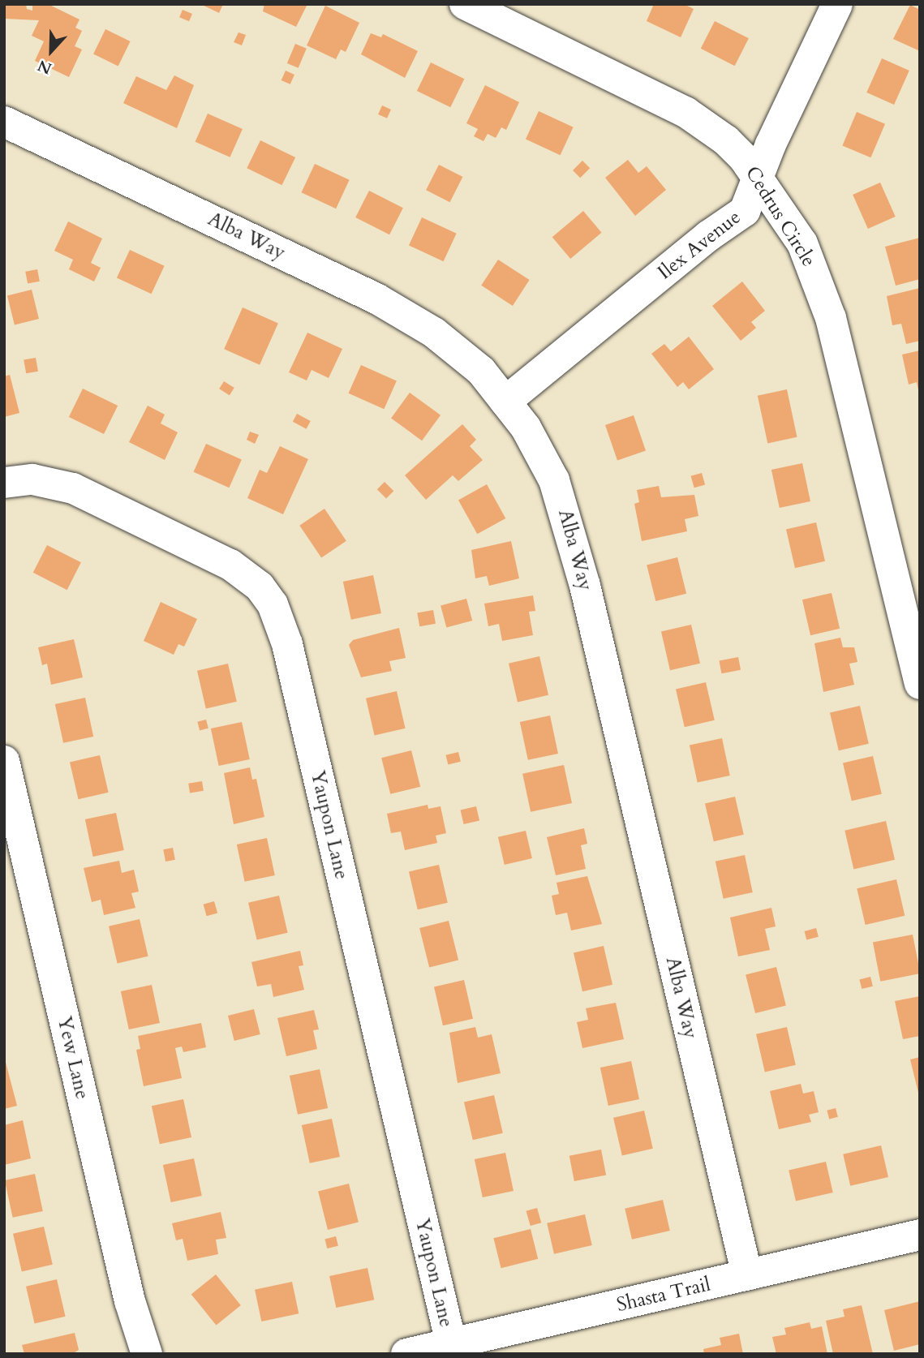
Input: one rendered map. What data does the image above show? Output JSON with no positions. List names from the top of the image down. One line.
{"streets":{"street":["Cedrus Circle","Alba Way","Ilex Avenue","Yaupon Lane","Yew Lane","Shasta Trail"]},"crossings":[["Cedrus Circle","Ilex Avenue"],["Alba Way","Ilex Avenue"],["Alba Way","Shasta Trail"],["Yaupon Lane","Shasta Trail"]],"north":"bottom"}
